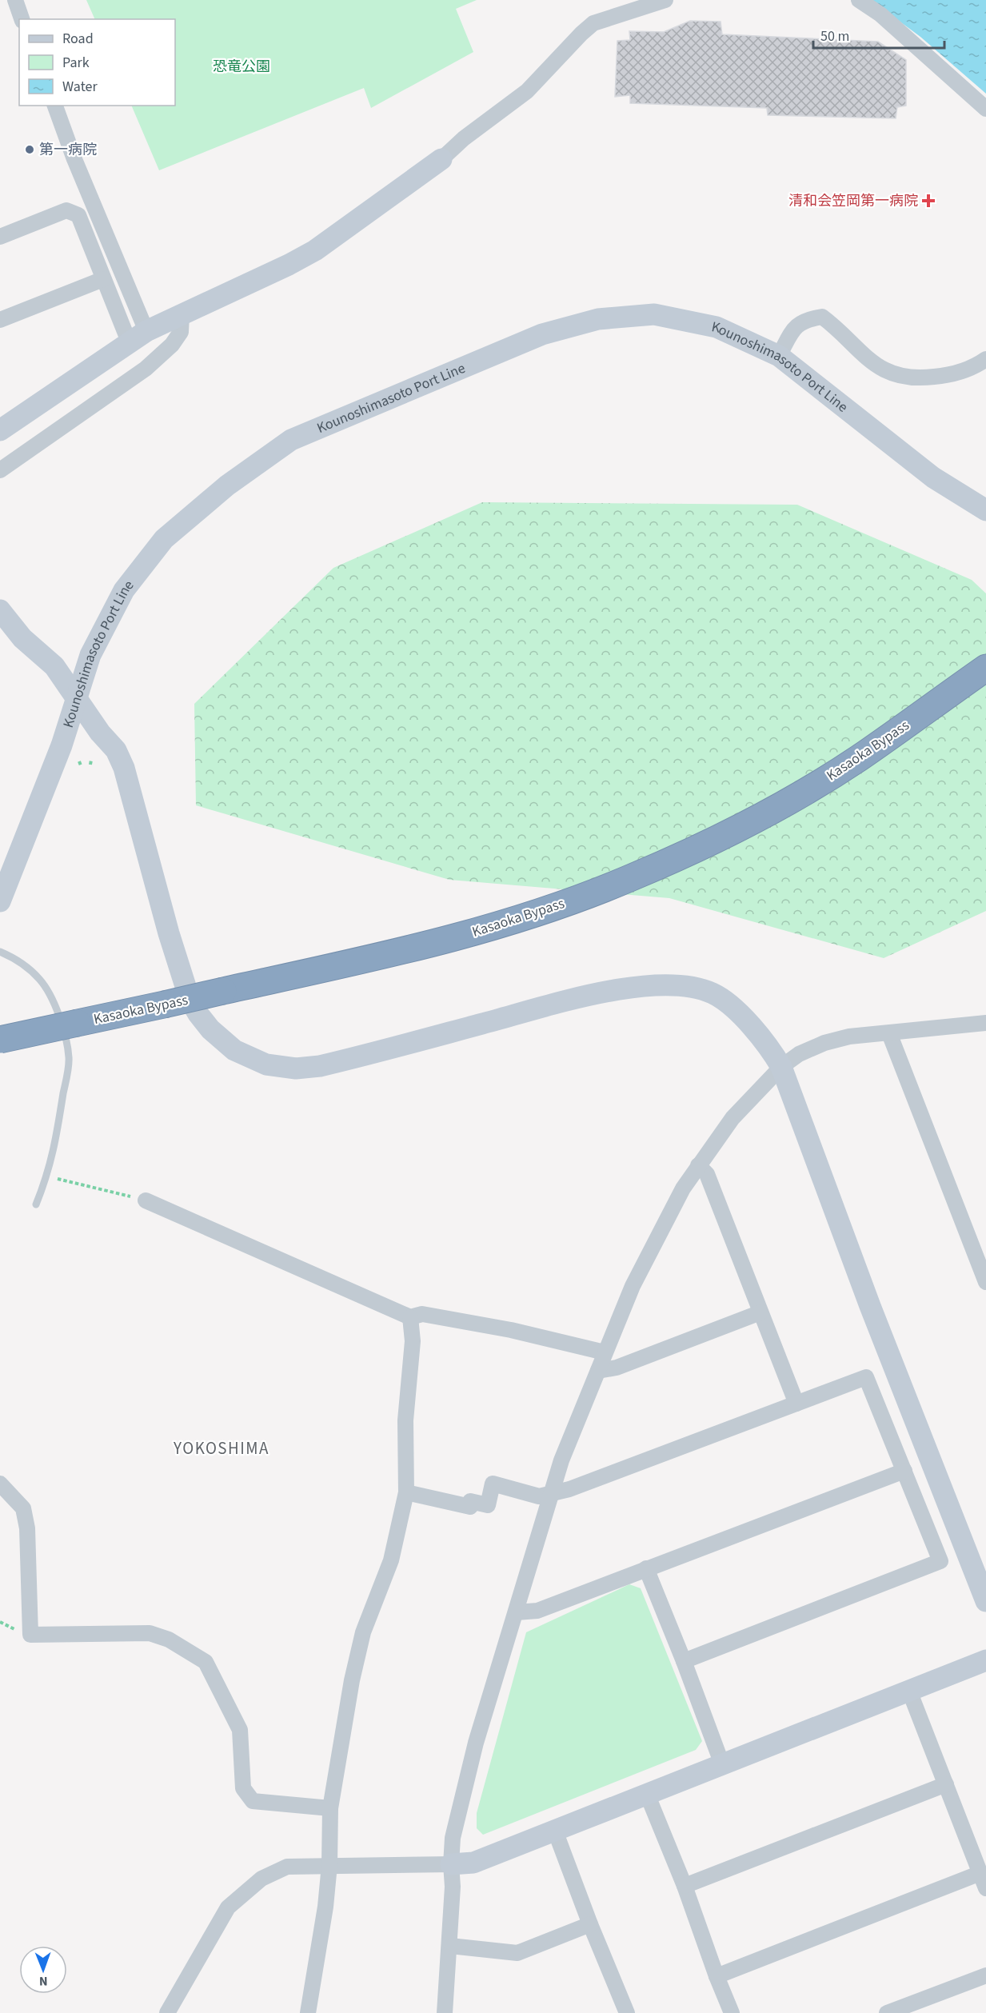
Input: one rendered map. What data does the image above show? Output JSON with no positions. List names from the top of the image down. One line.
{"streets":{"highway":["Kasaoka Bypass"],"street":["Kounoshimasoto Port Line"]},"districts":["YOKOSHIMA"],"parks":["恐竜公園"],"places":{"other":["第一病院"],"health":["清和会笠岡第一病院"]},"legend":["Road","Park","Water"],"scale_bar":"50 m","north":"bottom"}
